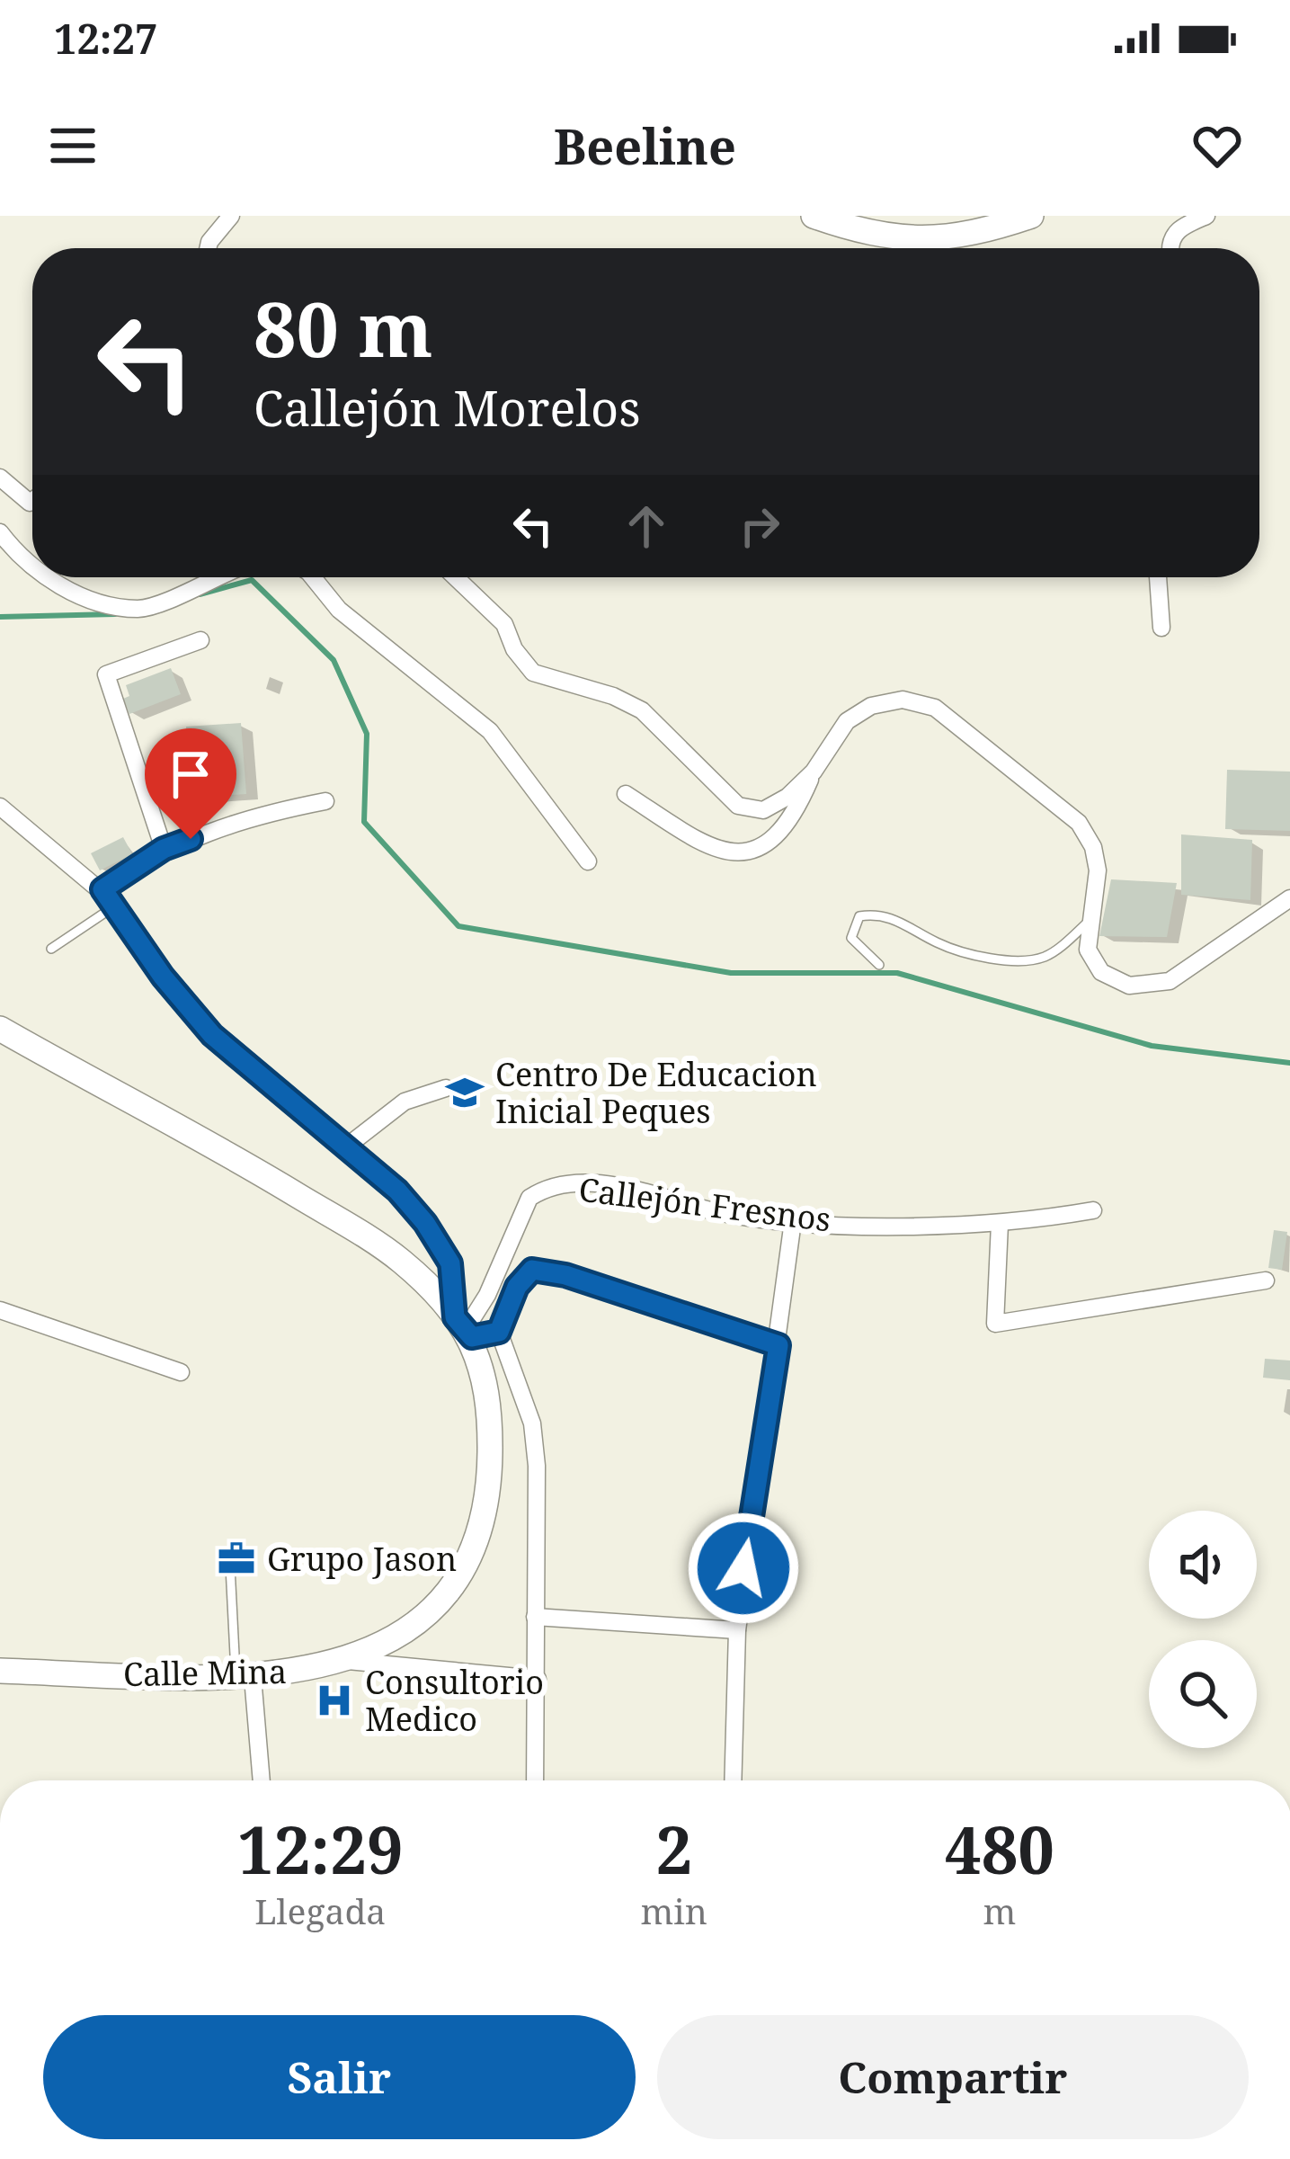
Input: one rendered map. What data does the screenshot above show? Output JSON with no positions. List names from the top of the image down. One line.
{"streets":{"street":["Callejón Fresnos","Calle Mina"]},"places":{"school or university":["Centro De Educacion Inicial Peques"],"office":["Grupo Jason"],"hospital":["Consultorio Medico"]},"page":{"status":"12:27","header":"Beeline","turn":["80 m","Callejón Morelos"],"eta":["12:29","Llegada","2","min","480","m"],"buttons":["Salir","Compartir"]}}
